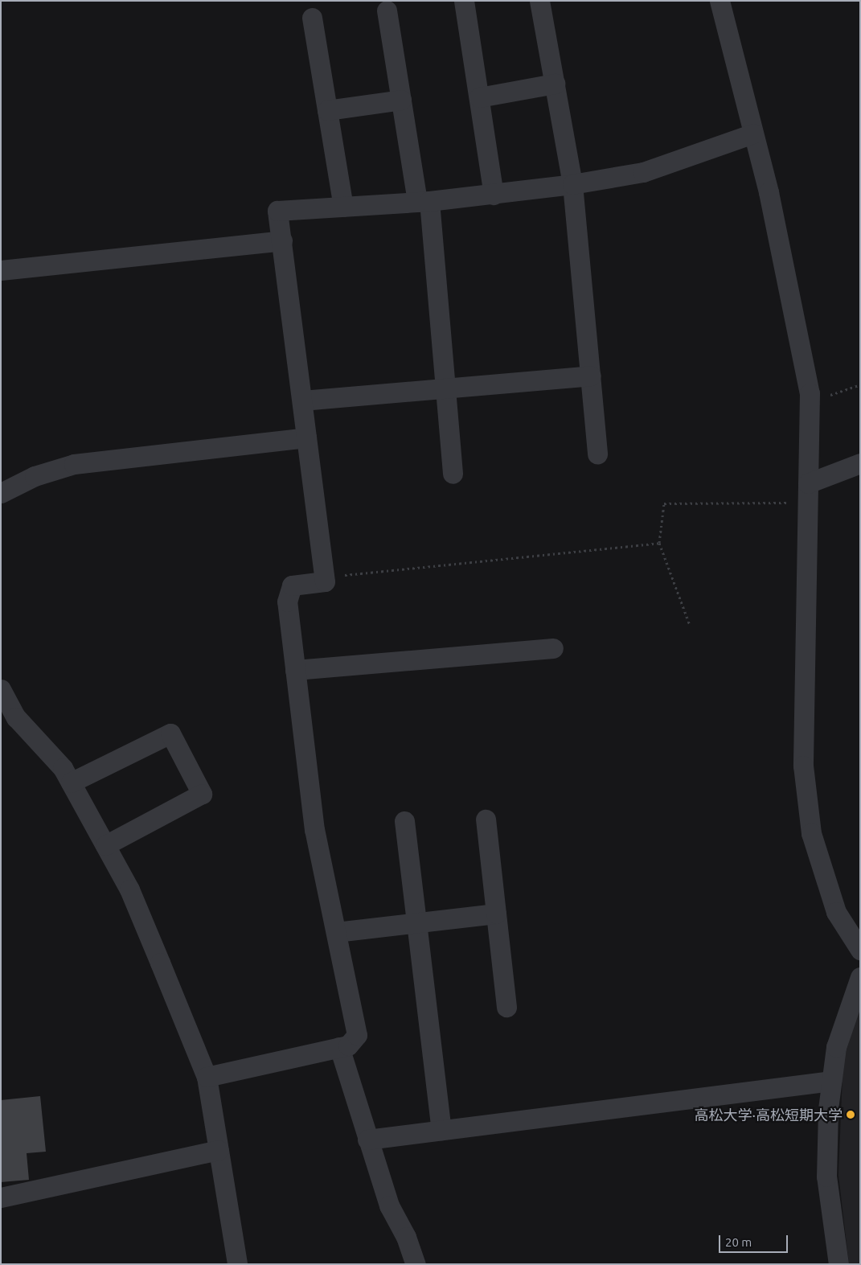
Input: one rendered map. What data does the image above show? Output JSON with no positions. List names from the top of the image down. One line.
{"places":["高松大学·高松短期大学"],"scale_bar":"20 m"}
